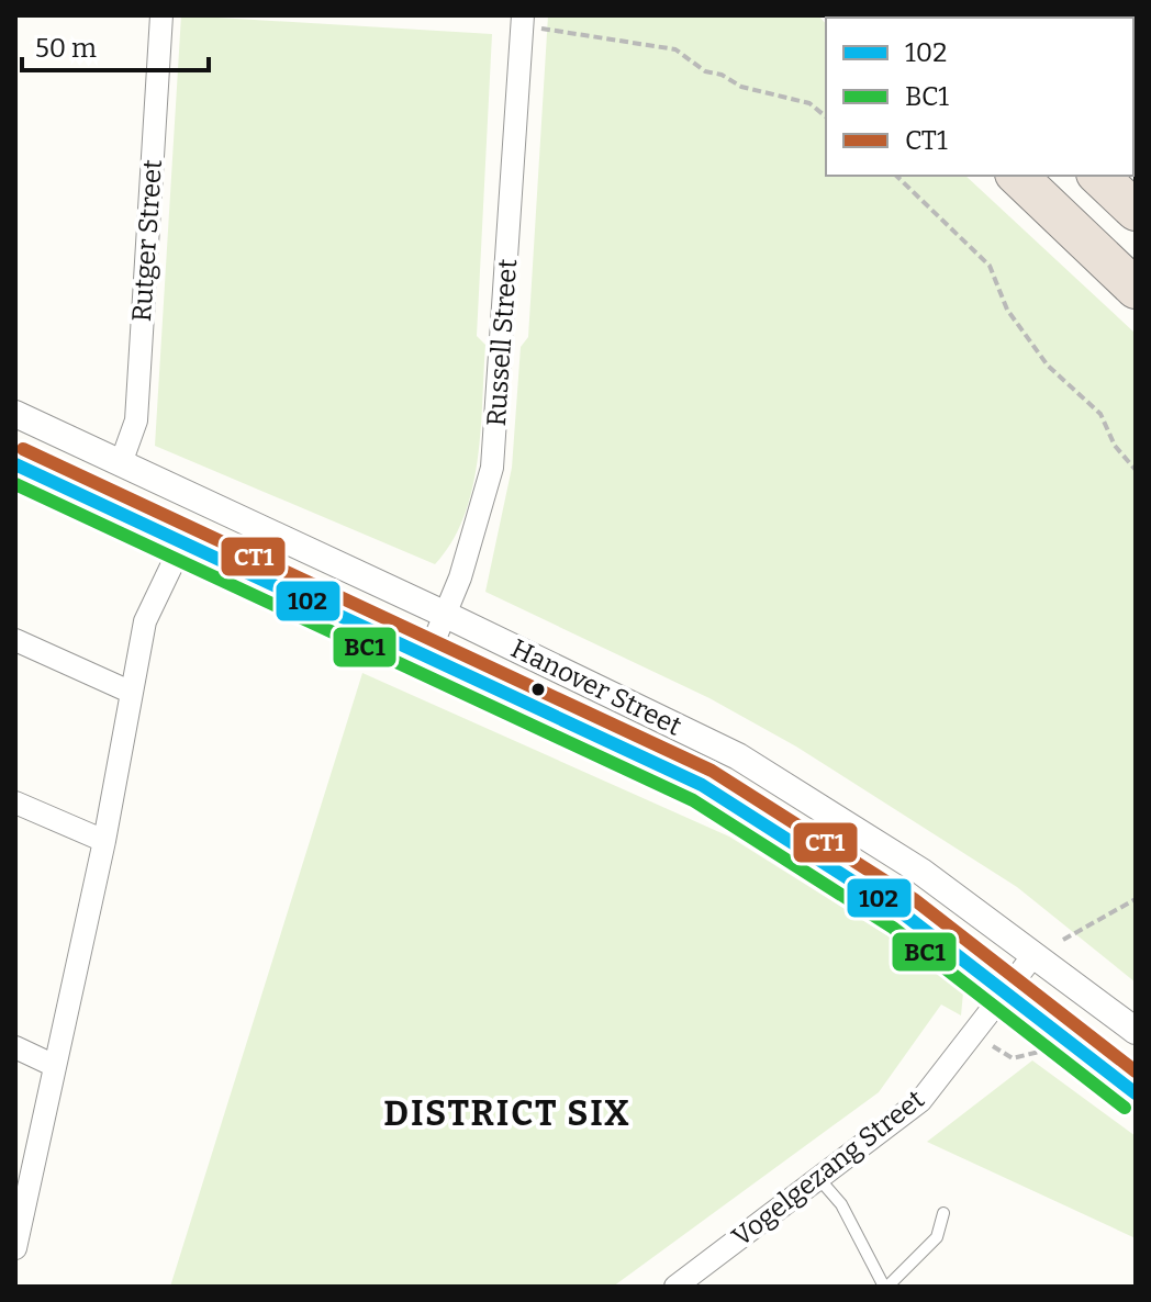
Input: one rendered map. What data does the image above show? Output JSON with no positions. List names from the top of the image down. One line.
{"streets":{"street":["Rutger Street","Russell Street","Hanover Street","Vogelgezang Street"]},"crossings":[["Rutger Street","Hanover Street"],["Russell Street","Hanover Street"],["Hanover Street","Vogelgezang Street"]],"districts":["DISTRICT SIX"],"lines":["transit line CT1","transit line 102","transit line BC1"],"legend":["102","BC1","CT1"],"scale_bar":"50 m"}
